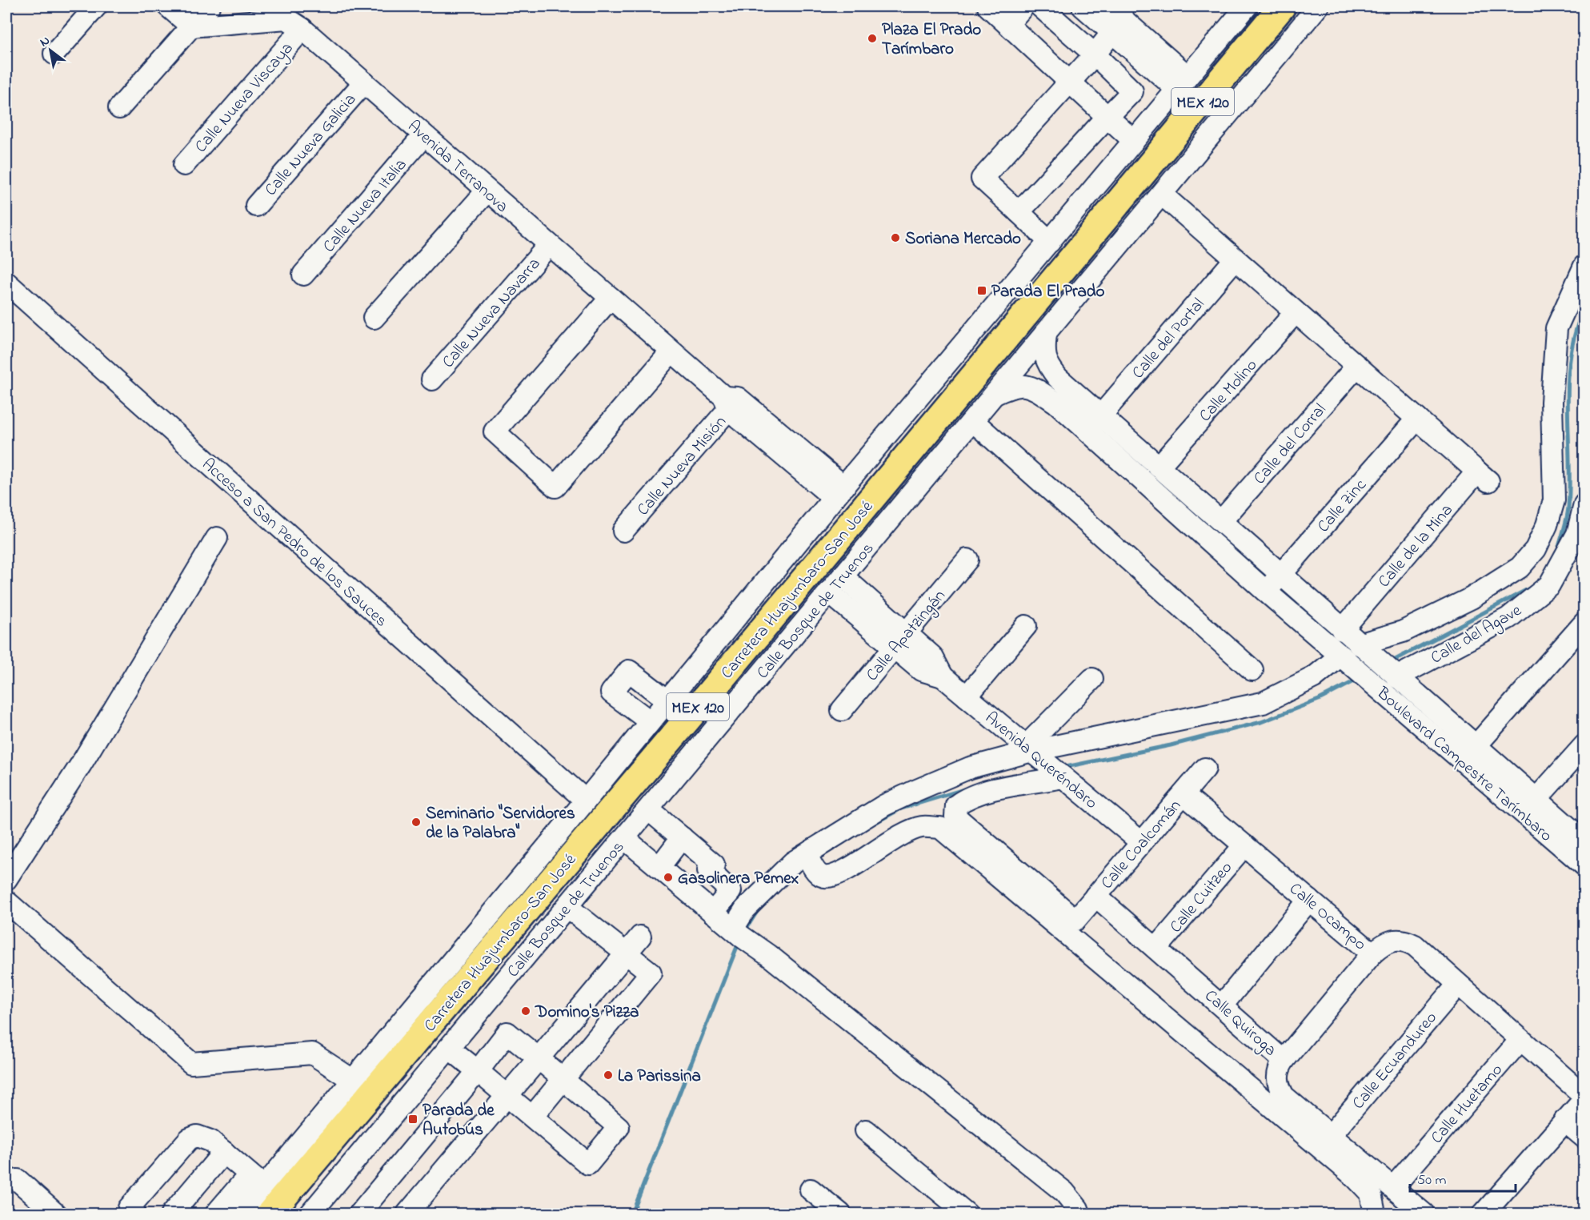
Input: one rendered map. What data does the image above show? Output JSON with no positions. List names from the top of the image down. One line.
{"streets":{"main road":["MEX 120","Carretera Huajumbaro-San José"],"street":["Calle Nueva Viscaya","Calle Nueva Galicia","Avenida Terranova","Calle Nueva Italia","Calle Nueva Navarra","Calle del Portal","Calle Molino","Calle del Corral","Calle Nueva Misión","Calle Zinc","Acceso a San Pedro de los Sauces","Calle de la Mina","Calle Bosque de Truenos","Calle del Agave","Calle Apatzingán","Avenida Queréndaro","Boulevard Campestre Tarímbaro","Calle Coalcomán","Calle Cuitzeo","Calle Ocampo","Calle Quiroga","Calle Ecuandureo","Calle Huetamo"]},"crossings":[["Calle Nueva Viscaya","Avenida Terranova"],["Calle Nueva Galicia","Avenida Terranova"],["Avenida Terranova","Calle Nueva Italia"],["Avenida Terranova","Calle Nueva Navarra"],["Avenida Terranova","Calle Nueva Misión"],["Calle del Portal","Boulevard Campestre Tarímbaro"],["Calle Molino","Boulevard Campestre Tarímbaro"],["Calle del Corral","Boulevard Campestre Tarímbaro"],["Calle Zinc","Calle de la Mina"],["Calle Zinc","Boulevard Campestre Tarímbaro"],["Calle de la Mina","Boulevard Campestre Tarímbaro"],["Calle Bosque de Truenos","Avenida Queréndaro"],["Calle del Agave","Boulevard Campestre Tarímbaro"],["Calle Apatzingán","Avenida Queréndaro"],["Avenida Queréndaro","Calle Coalcomán"],["Calle Coalcomán","Calle Ocampo"],["Calle Coalcomán","Calle Quiroga"],["Calle Cuitzeo","Calle Ocampo"],["Calle Cuitzeo","Calle Quiroga"],["Calle Ocampo","Calle Ecuandureo"],["Calle Ocampo","Calle Huetamo"],["Calle Quiroga","Calle Ecuandureo"],["Calle Quiroga","Calle Huetamo"]],"places":{"other":["Plaza El Prado Tarímbaro","Soriana Mercado","Seminario \"Servidores de la Palabra\"","Gasolinera Pemex","Domino's Pizza","La Parissina"],"transit":["Parada El Prado","Parada de Autobús"]},"scale_bar":"50 m","north":"top left"}
